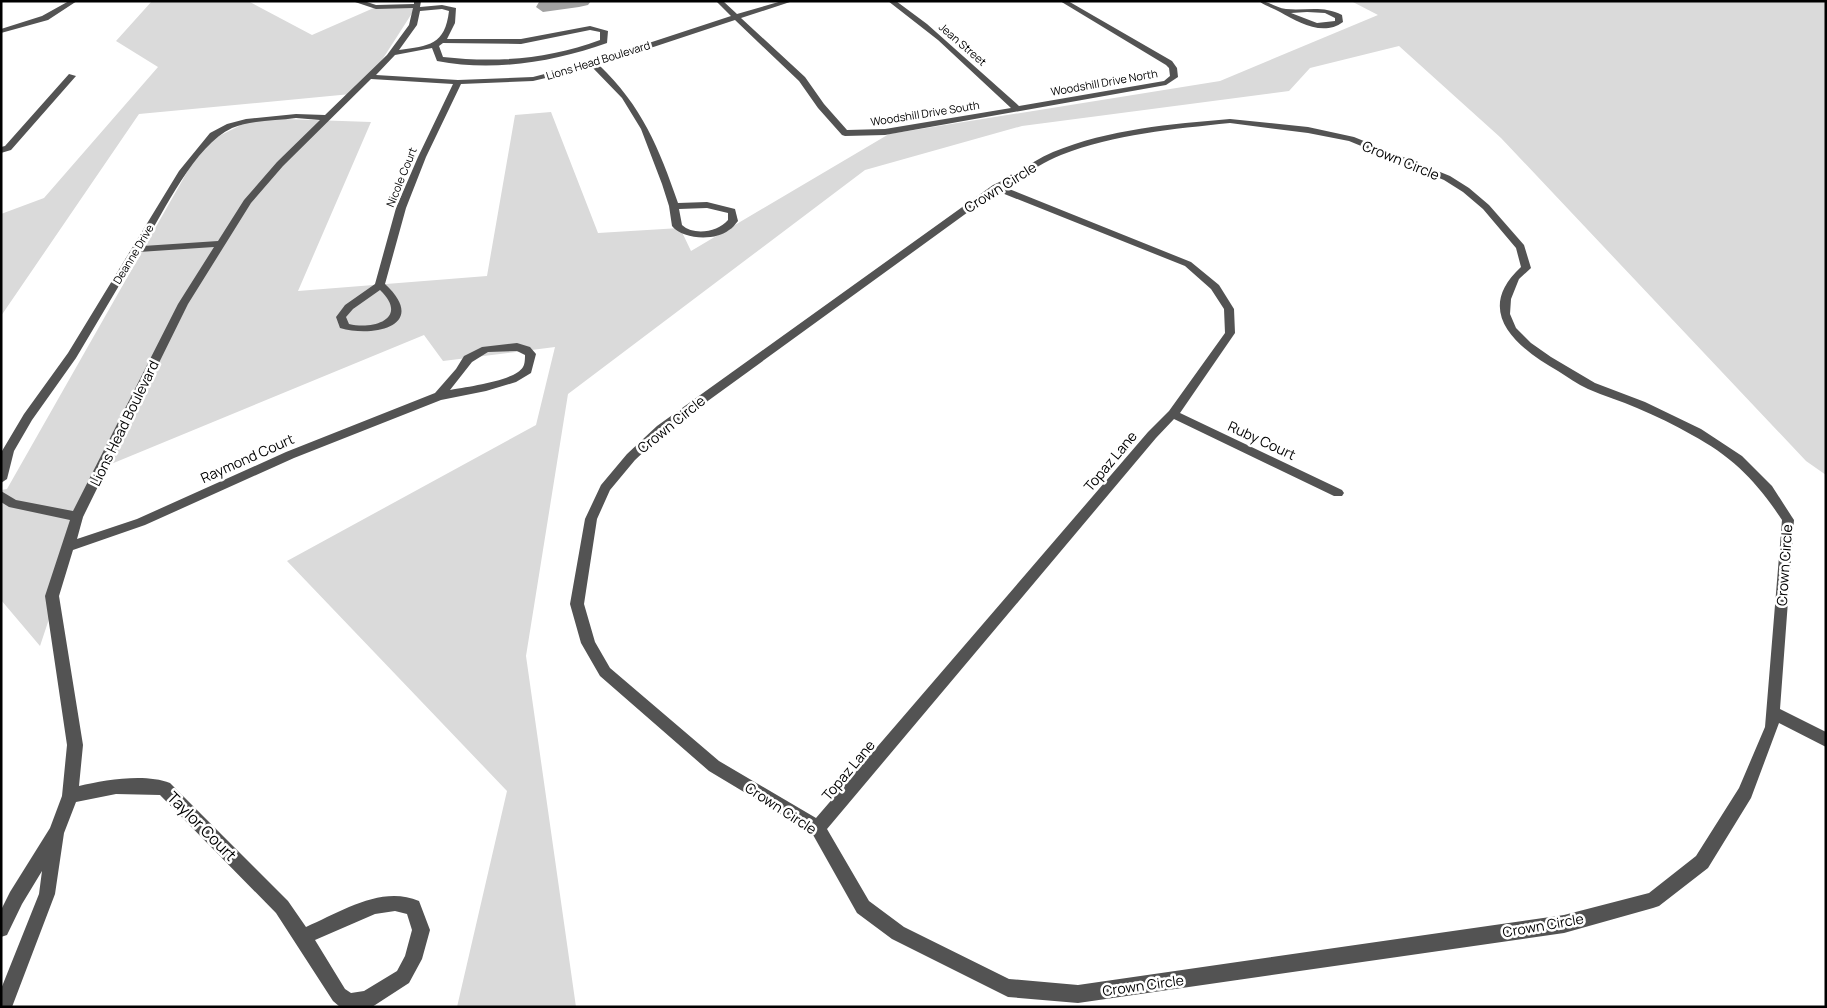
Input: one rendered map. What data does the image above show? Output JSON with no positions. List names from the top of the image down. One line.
{"streets":{"street":["Jean Street","Lions Head Boulevard","Woodshill Drive North","Woodshill Drive South","Crown Circle","Nicole Court","Deanne Drive","Ruby Court","Raymond Court","Topaz Lane","Taylor Court"]},"crossings":[["Jean Street","Woodshill Drive North"],["Jean Street","Woodshill Drive South"],["Lions Head Boulevard","Woodshill Drive South"],["Lions Head Boulevard","Nicole Court"],["Lions Head Boulevard","Deanne Drive"],["Lions Head Boulevard","Raymond Court"],["Lions Head Boulevard","Taylor Court"],["Woodshill Drive North","Woodshill Drive South"],["Crown Circle","Topaz Lane"],["Ruby Court","Topaz Lane"]]}
